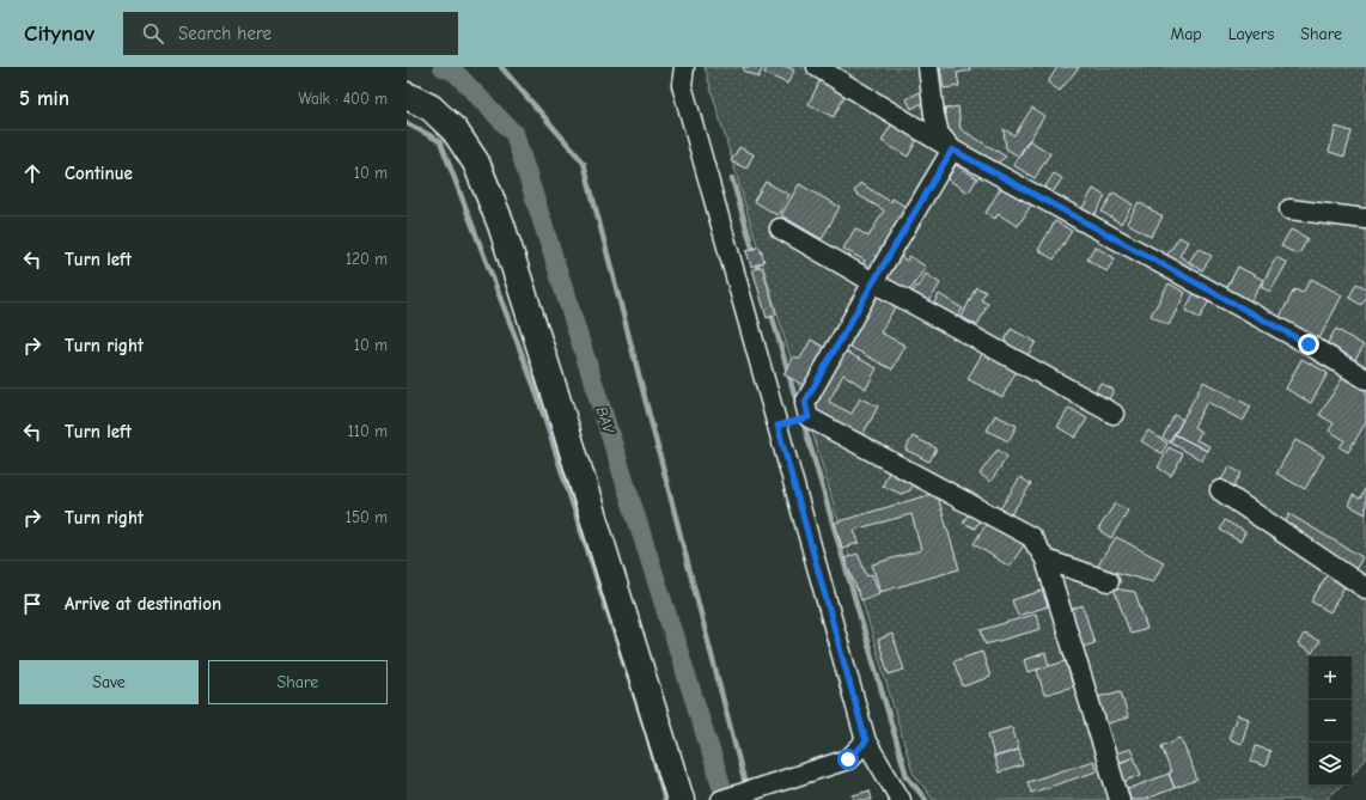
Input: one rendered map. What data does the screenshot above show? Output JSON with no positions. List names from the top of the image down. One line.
{"water":["BAV"],"page":{"header":"Citynav","search":"Search here","nav":["Map","Layers","Share"],"heading":["5 min","Walk · 400 m"],"list":[["Continue","10 m"],["Turn left","120 m"],["Turn right","10 m"],["Turn left","110 m"],["Turn right","150 m"],"Arrive at destination"],"buttons":["Save","Share"],"map_buttons":["+","−"]}}
